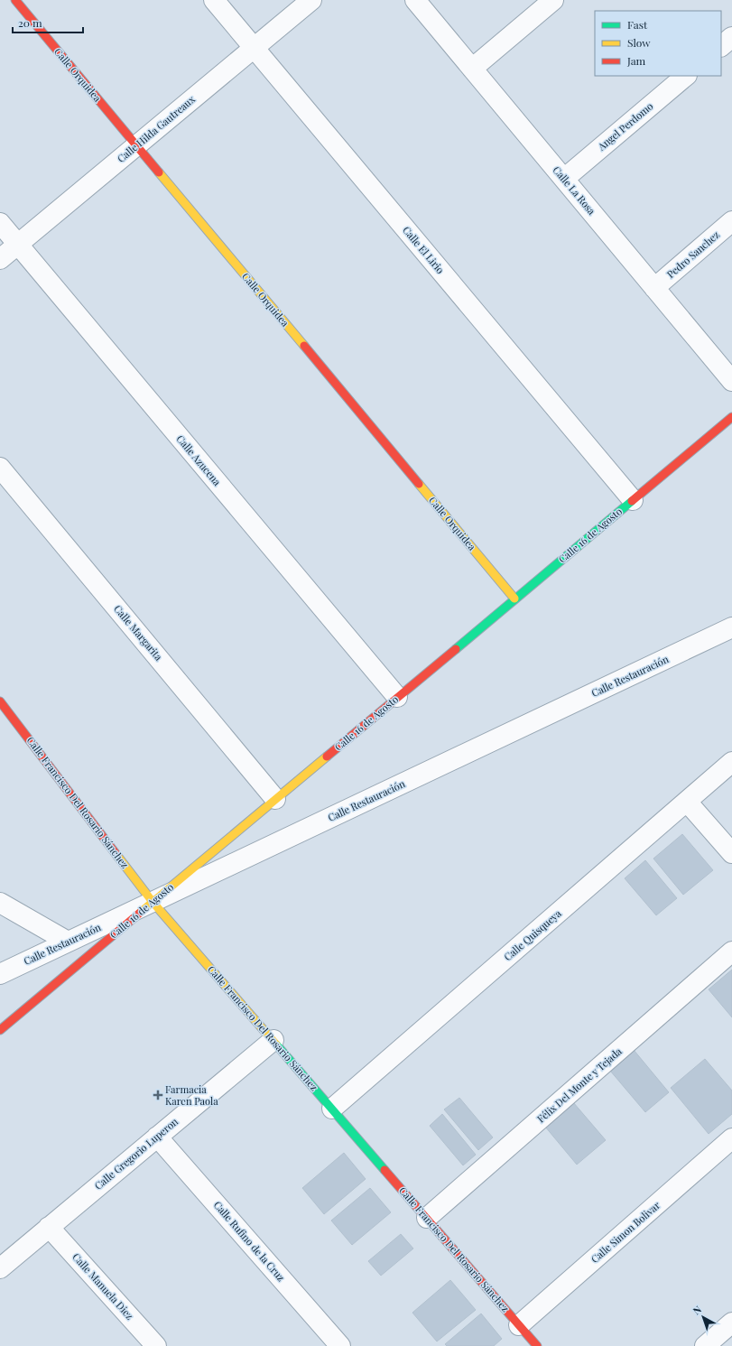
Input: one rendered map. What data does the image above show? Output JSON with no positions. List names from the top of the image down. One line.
{"streets":{"street":["Calle Orquidea","Angel Perdomo","Calle Hilda Gautreaux","Calle La Rosa","Calle El Lirio","Pedro Sanchez","Calle Azucena","Calle 16 de Agosto","Calle Margarita","Calle Restauración","Calle Francisco Del Rosario Sánchez","Calle Quisqueya","Félix Del Monte y Tejada","Calle Gregorio Luperon","Calle Simon Bolivar","Calle Rufino de la Cruz","Calle Manuela Diez"]},"crossings":[["Calle Orquidea","Calle Hilda Gautreaux"],["Calle Orquidea","Calle 16 de Agosto"],["Angel Perdomo","Calle La Rosa"],["Calle Hilda Gautreaux","Calle El Lirio"],["Calle Hilda Gautreaux","Calle Azucena"],["Calle La Rosa","Pedro Sanchez"],["Calle El Lirio","Calle 16 de Agosto"],["Calle Azucena","Calle 16 de Agosto"],["Calle 16 de Agosto","Calle Margarita"],["Calle 16 de Agosto","Calle Restauración"],["Calle 16 de Agosto","Calle Francisco Del Rosario Sánchez"],["Calle Restauración","Calle Francisco Del Rosario Sánchez"],["Calle Francisco Del Rosario Sánchez","Calle Quisqueya"],["Calle Francisco Del Rosario Sánchez","Félix Del Monte y Tejada"],["Calle Francisco Del Rosario Sánchez","Calle Gregorio Luperon"],["Calle Francisco Del Rosario Sánchez","Calle Simon Bolivar"],["Calle Gregorio Luperon","Calle Rufino de la Cruz"],["Calle Gregorio Luperon","Calle Manuela Diez"]],"places":{"health":["Farmacia Karen Paola"]},"legend":["Fast","Slow","Jam"],"scale_bar":"20 m","north":"top left"}
